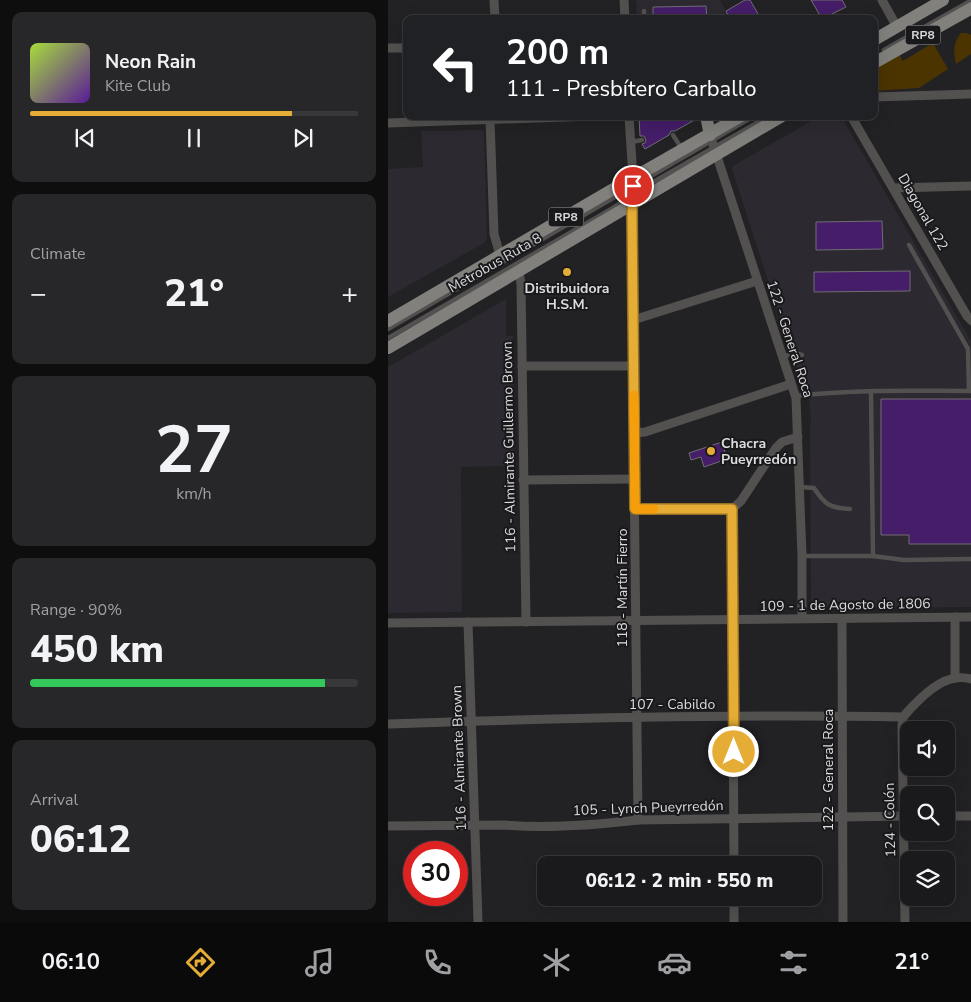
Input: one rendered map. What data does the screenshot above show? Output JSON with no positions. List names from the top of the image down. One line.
{"streets":{"main road":["RP8"],"street":["Diagonal 122","122 - General Roca","116 - Almirante Guillermo Brown","118 - Martín Fierro","109 - 1 de Agosto de 1806","107 - Cabildo","116 - Almirante Brown","105 - Lynch Pueyrredón","124 - Colón"],"lane":["Metrobus Ruta 8"]},"crossings":[["RP8","Metrobus Ruta 8"],["RP8","122 - General Roca"],["RP8","116 - Almirante Guillermo Brown"],["RP8","118 - Martín Fierro"],["Metrobus Ruta 8","122 - General Roca"],["Metrobus Ruta 8","118 - Martín Fierro"],["122 - General Roca","109 - 1 de Agosto de 1806"],["122 - General Roca","107 - Cabildo"],["122 - General Roca","105 - Lynch Pueyrredón"],["116 - Almirante Guillermo Brown","109 - 1 de Agosto de 1806"],["118 - Martín Fierro","109 - 1 de Agosto de 1806"],["118 - Martín Fierro","107 - Cabildo"],["118 - Martín Fierro","105 - Lynch Pueyrredón"],["109 - 1 de Agosto de 1806","116 - Almirante Brown"],["107 - Cabildo","116 - Almirante Brown"],["107 - Cabildo","124 - Colón"],["116 - Almirante Brown","105 - Lynch Pueyrredón"]],"places":["Distribuidora H.S.M.","Chacra Pueyrredón"],"page":{"turn":["200 m","111 - Presbítero Carballo"],"song":["Neon Rain","Kite Club"],"tile":["Climate",["27","km/h"],["Range · 90%","450 km"],["Arrival","06:12"]],"heat":["−","21°","+"],"limit":"30","trip":"06:12 · 2 min · 550 m","tabs":["06:10","21°"]}}
